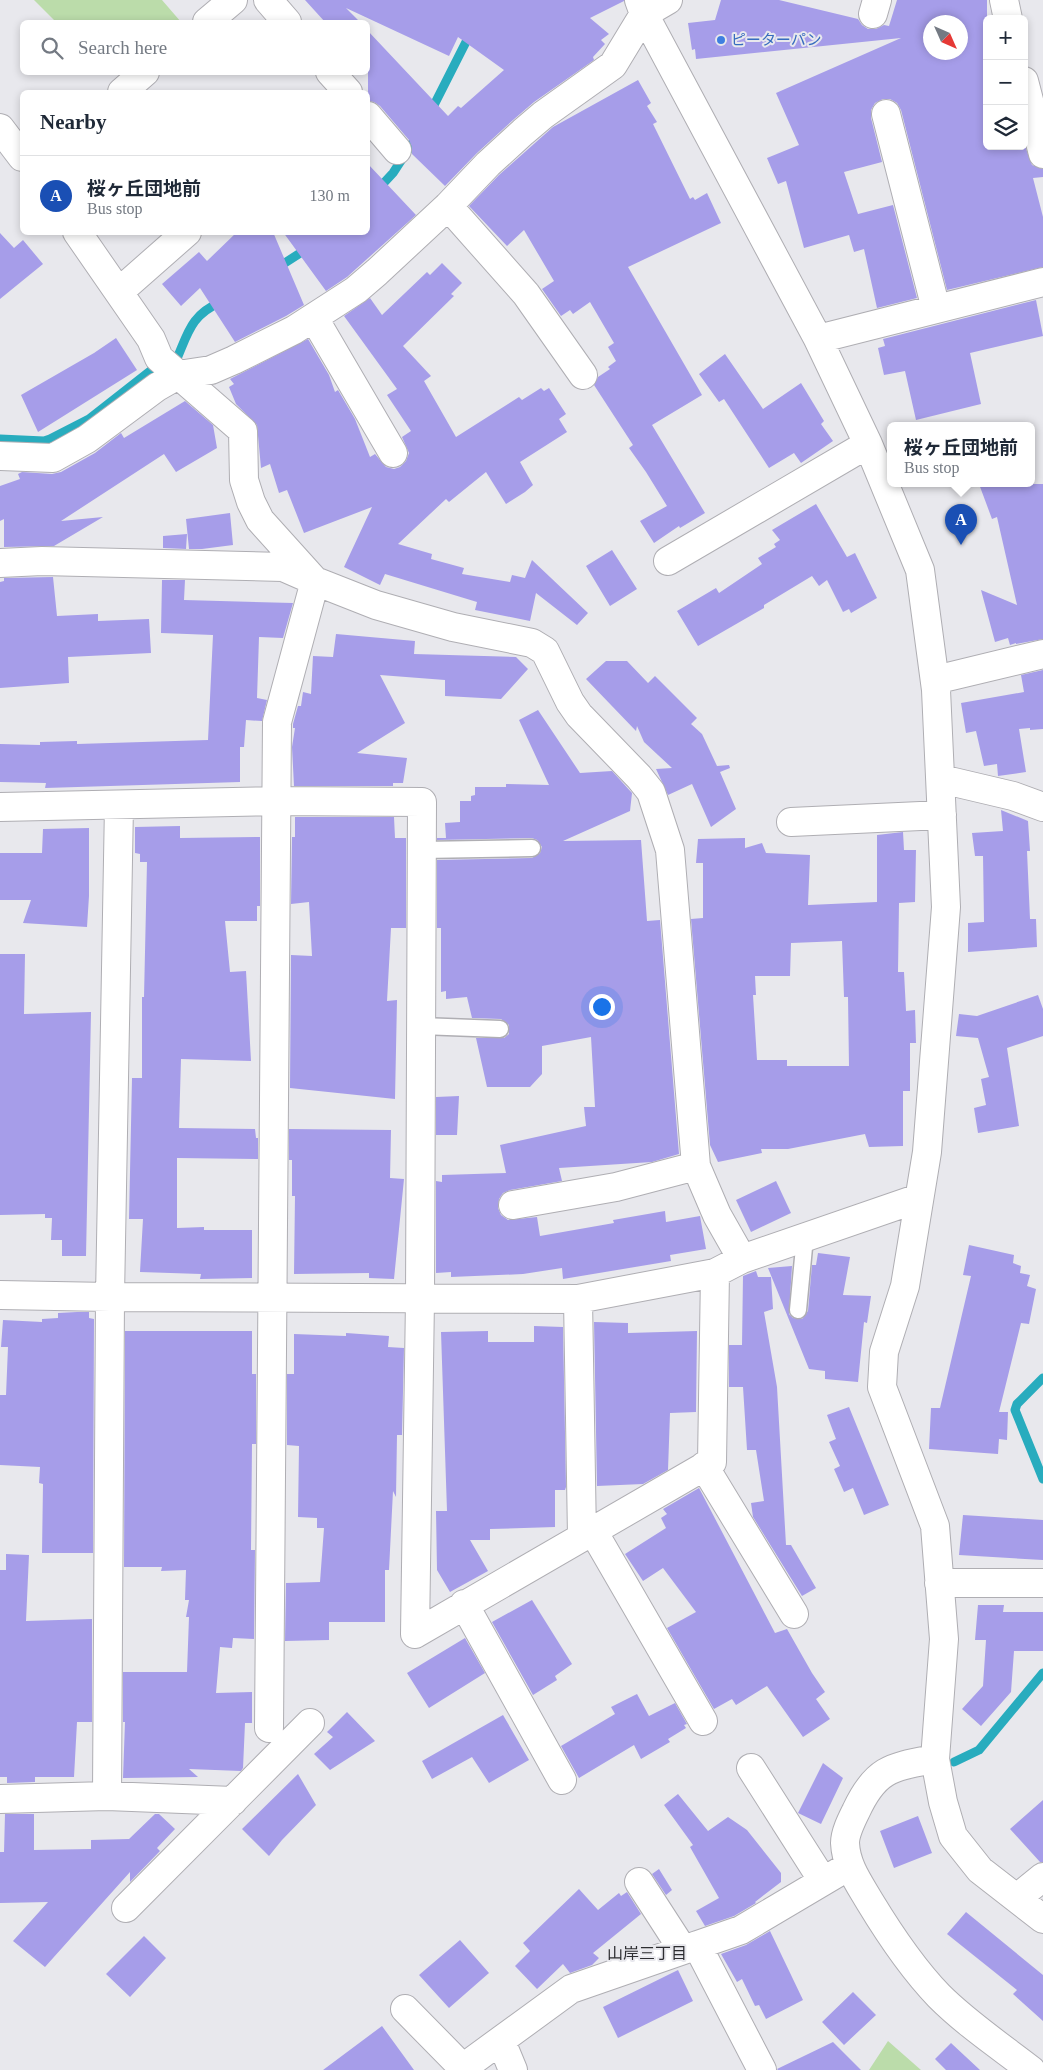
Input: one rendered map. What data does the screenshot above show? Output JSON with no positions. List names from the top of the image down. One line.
{"districts":["山岸三丁目"],"places":["ピーターパン"],"north":"bottom right","page":{"map_buttons":["+","−"],"search":"Search here","heading":"Nearby","list":[{"mark":"A","name":"桜ヶ丘団地前","note":"Bus stop","value":"130 m"}],"popup":["桜ヶ丘団地前","Bus stop"],"pins":"A"}}
